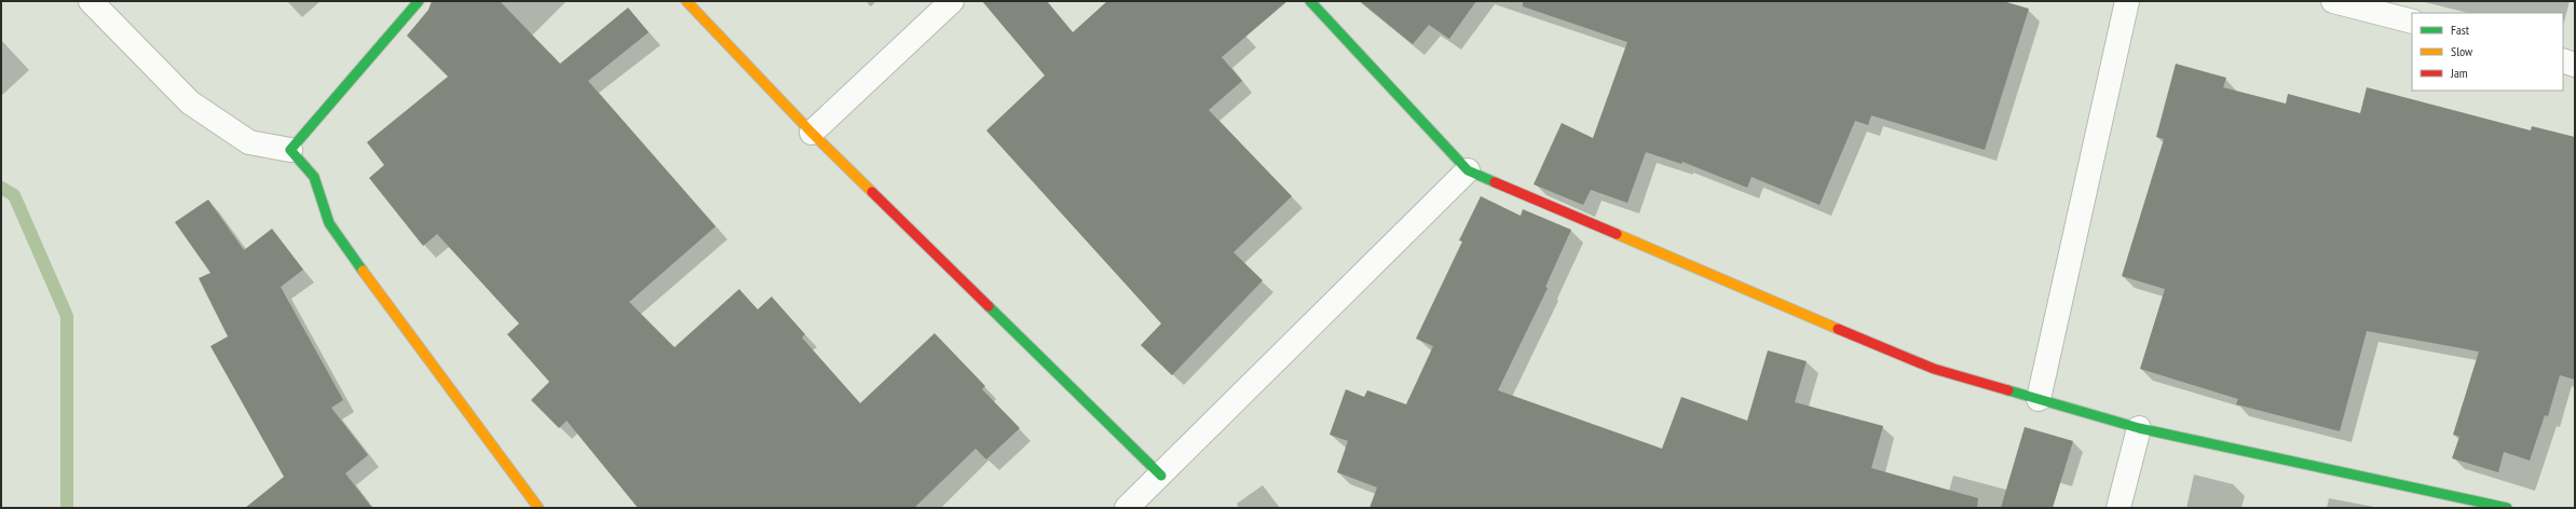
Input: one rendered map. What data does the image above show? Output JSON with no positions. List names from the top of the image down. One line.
{"legend":["Fast","Slow","Jam"]}
